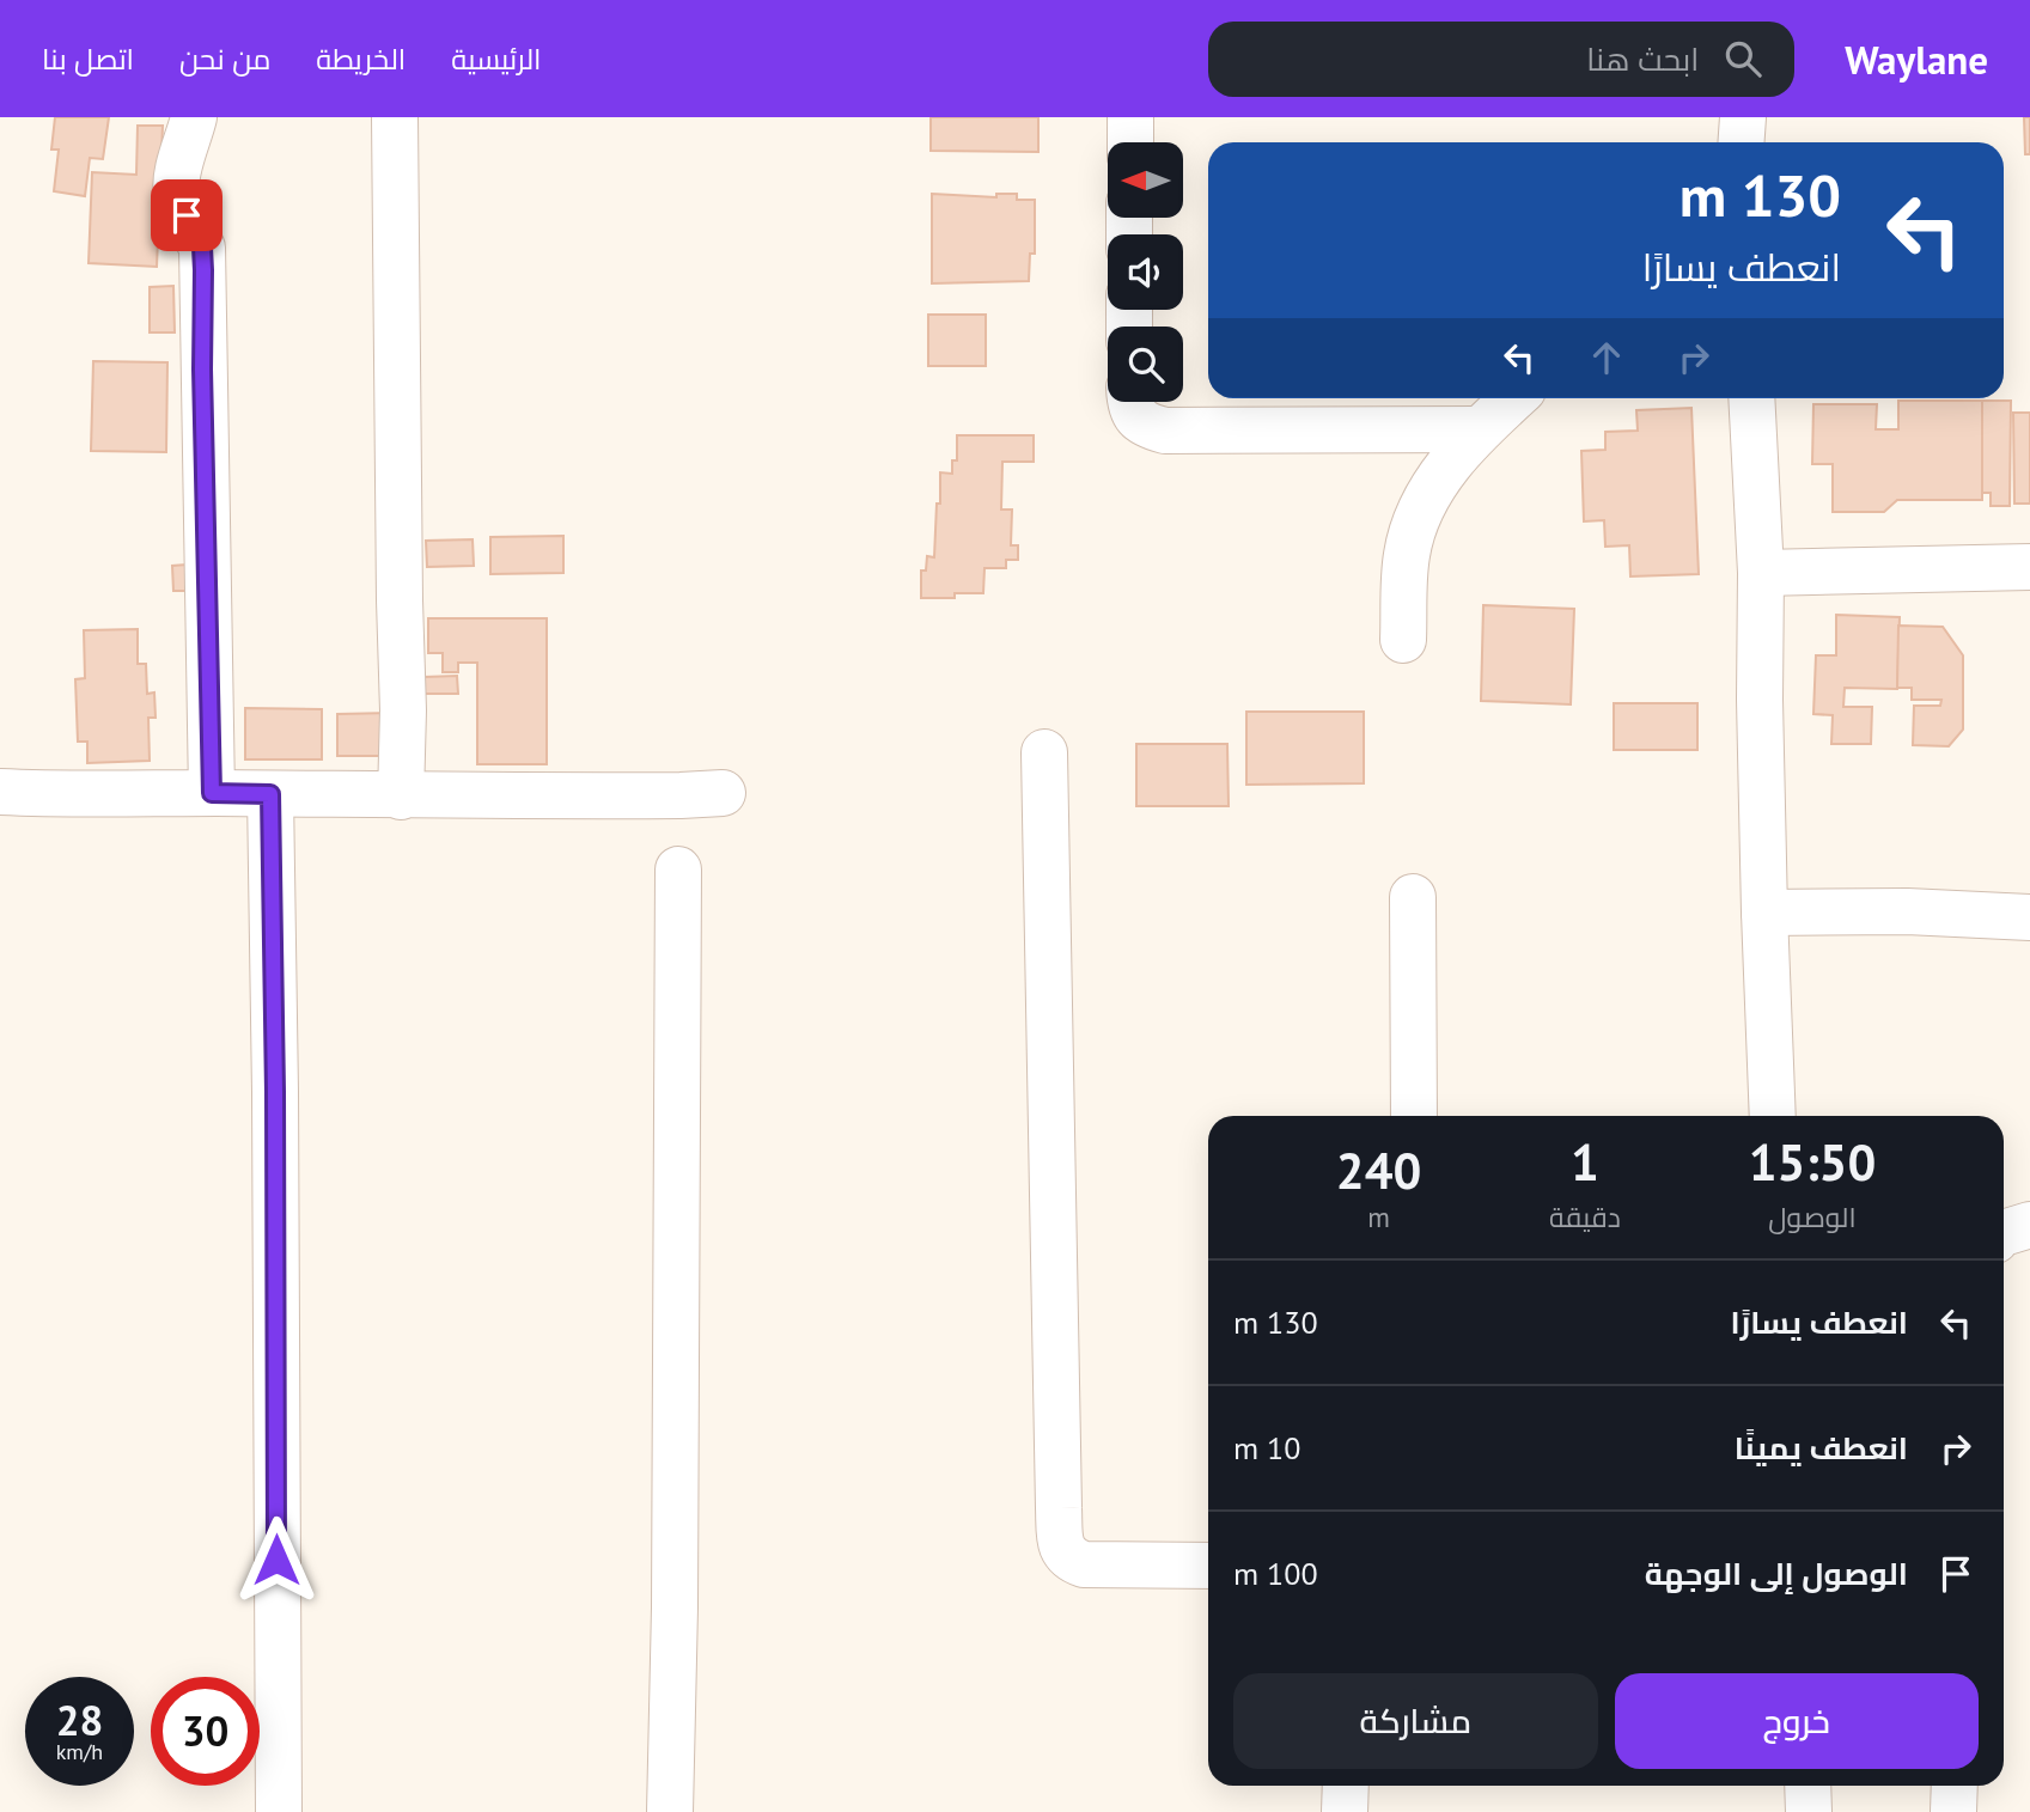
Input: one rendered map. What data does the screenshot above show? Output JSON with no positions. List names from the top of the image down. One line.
{"north":"left","page":{"header":"Waylane","search":"ابحث هنا","nav":["الرئيسية","الخريطة","من نحن","اتصل بنا"],"turn":["130 m","انعطف يسارًا"],"eta":["15:50","الوصول","1","دقيقة","240","m"],"list":[{"name":"انعطف يسارًا","value":"130 m"},{"name":"انعطف يمينًا","value":"10 m"},{"name":"الوصول إلى الوجهة","value":"100 m"}],"buttons":["خروج","مشاركة"],"speed":"28 km/h","limit":"30"}}
